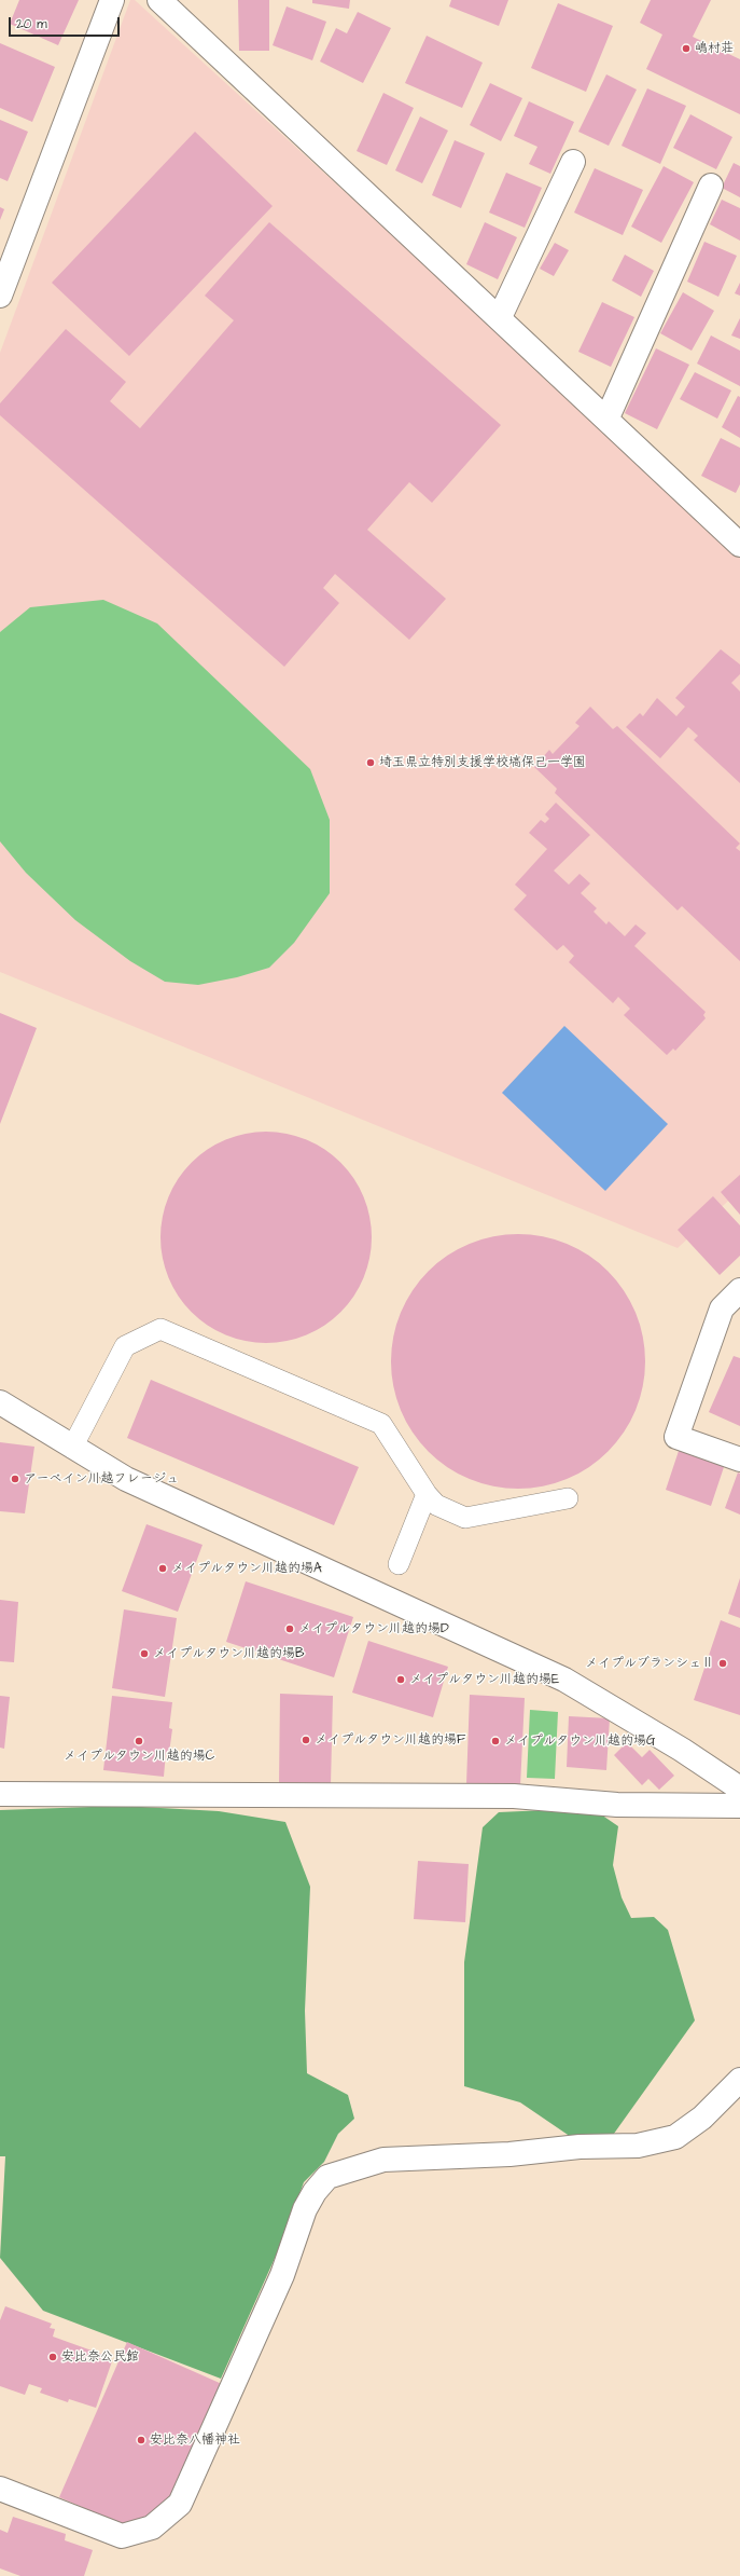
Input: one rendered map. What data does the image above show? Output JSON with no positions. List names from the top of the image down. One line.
{"places":["嶋村荘","埼玉県立特別支援学校塙保己一学園","アーベイン川越フレージュ","メイプルタウン川越的場A","メイプルタウン川越的場D","メイプルタウン川越的場B","メイプルブランシェⅡ","メイプルタウン川越的場E","メイプルタウン川越的場F","メイプルタウン川越的場C","メイプルタウン川越的場G","安比奈公民館","安比奈八幡神社"],"scale_bar":"20 m"}
